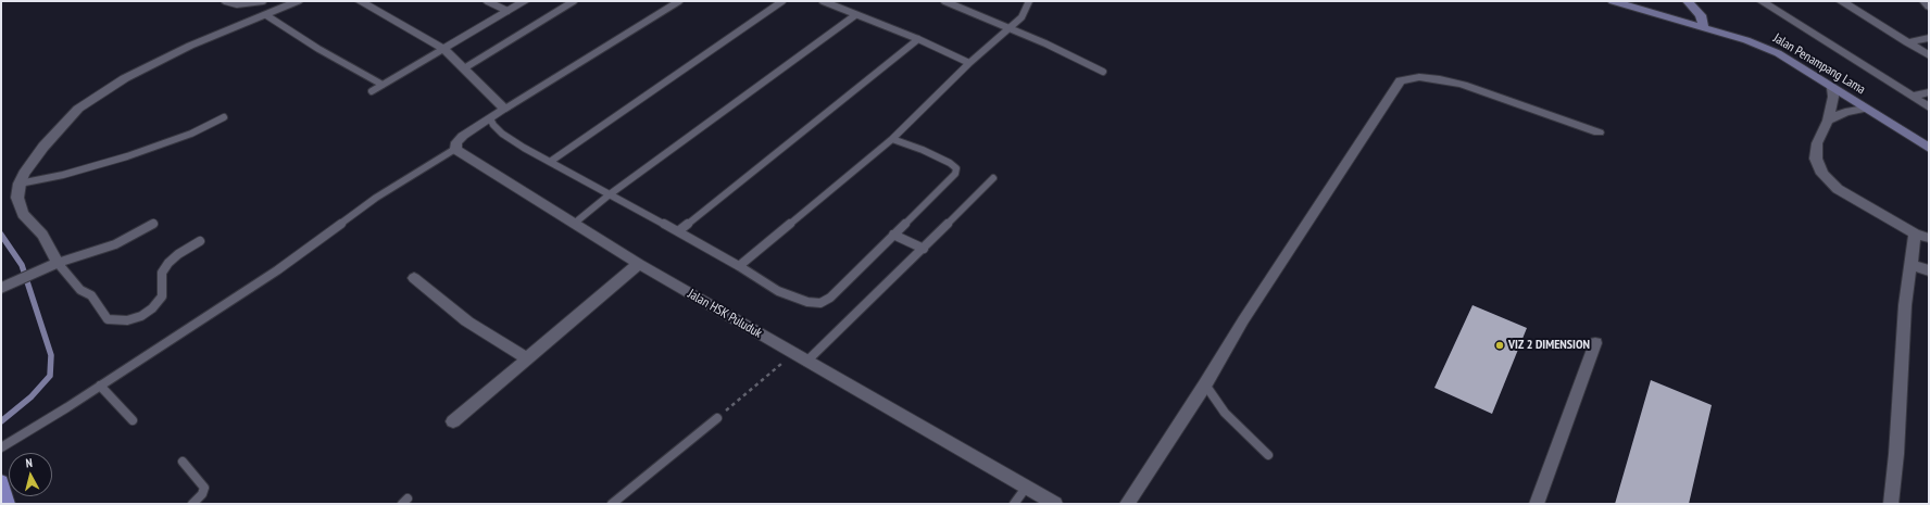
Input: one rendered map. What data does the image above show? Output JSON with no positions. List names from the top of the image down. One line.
{"streets":{"main road":["Jalan Penampang Lama"],"street":["Jalan HSK Puluduk"]},"places":["VIZ 2 DIMENSION"],"north":"top"}
